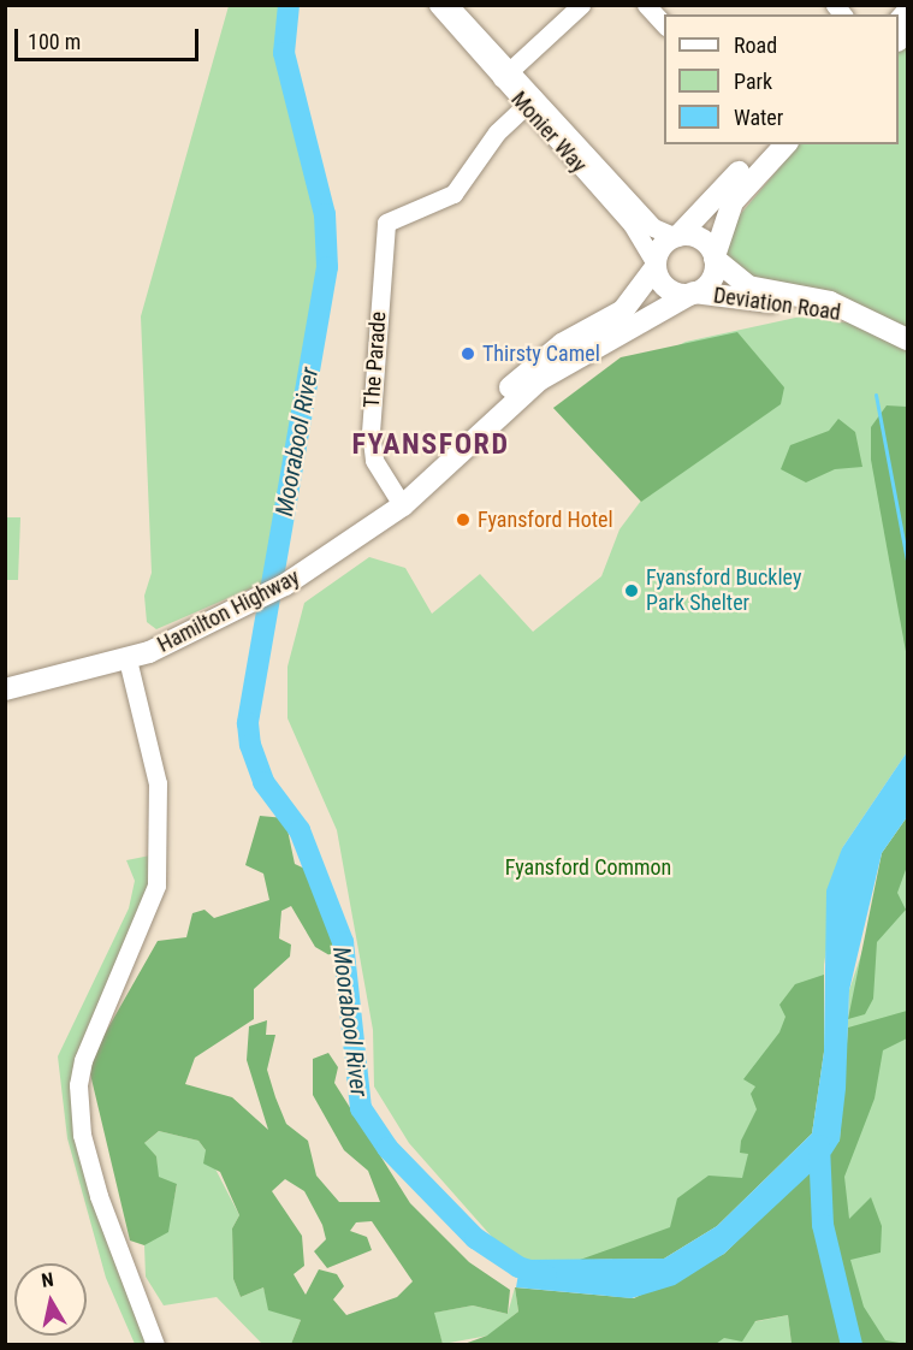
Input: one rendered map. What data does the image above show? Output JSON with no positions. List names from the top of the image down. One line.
{"streets":{"main road":["Deviation Road","Hamilton Highway"],"street":["Monier Way","The Parade"]},"crossings":[["Monier Way","Deviation Road"],["Monier Way","The Parade"],["Monier Way","Hamilton Highway"],["Deviation Road","Hamilton Highway"],["The Parade","Hamilton Highway"]],"districts":["FYANSFORD"],"water":["Moorabool River"],"parks":["Fyansford Common"],"places":["Thirsty Camel","Fyansford Hotel","Fyansford Buckley Park Shelter"],"legend":["Road","Park","Water"],"scale_bar":"100 m","north":"top"}
